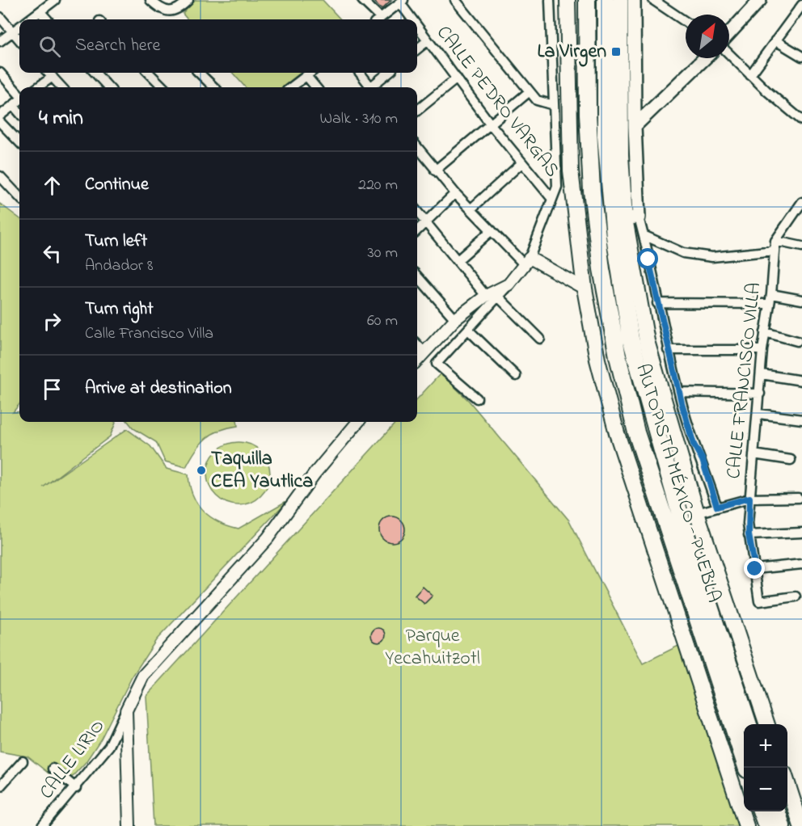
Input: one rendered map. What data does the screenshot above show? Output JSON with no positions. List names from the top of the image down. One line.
{"streets":{"highway":["AUTOPISTA MÉXICO - PUEBLA"],"street":["CALLE PEDRO VARGAS","CALLE FRANCISCO VILLA","CALLE LIRIO"]},"parks":["Parque Yecahuitzotl"],"places":{"transit":["La Virgen"],"other":["Taquilla CEA Yautlica"]},"north":"top right","page":{"search":"Search here","heading":["4 min","Walk · 310 m"],"list":[["Continue","220 m"],["Turn left","Andador 8","30 m"],["Turn right","Calle Francisco Villa","60 m"],"Arrive at destination"],"map_buttons":["+","−"]}}
